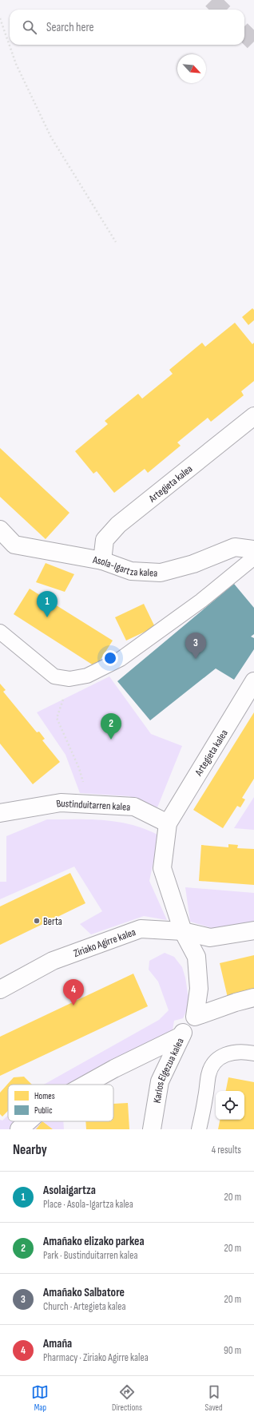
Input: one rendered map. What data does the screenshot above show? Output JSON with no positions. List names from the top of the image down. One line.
{"streets":{"street":["Artegieta kalea","Asola-Igartza kalea","Bustinduitarren kalea","Ziriako Agirre kalea","Karlos Elgezua kalea"]},"crossings":[["Artegieta kalea","Asola-Igartza kalea"],["Artegieta kalea","Bustinduitarren kalea"]],"places":["Berta"],"legend":["Homes","Public"],"north":"bottom right","page":{"search":"Search here","pins":["1","3","2","4"],"heading":["Nearby","4 results"],"list":[{"mark":"1","name":"Asolaigartza","note":"Place · Asola-Igartza kalea","value":"20 m"},{"mark":"2","name":"Amañako elizako parkea","note":"Park · Bustinduitarren kalea","value":"20 m"},{"mark":"3","name":"Amañako Salbatore","note":"Church · Artegieta kalea","value":"20 m"},{"mark":"4","name":"Amaña","note":"Pharmacy · Ziriako Agirre kalea","value":"90 m"}],"nav":["Map","Directions","Saved"]}}
